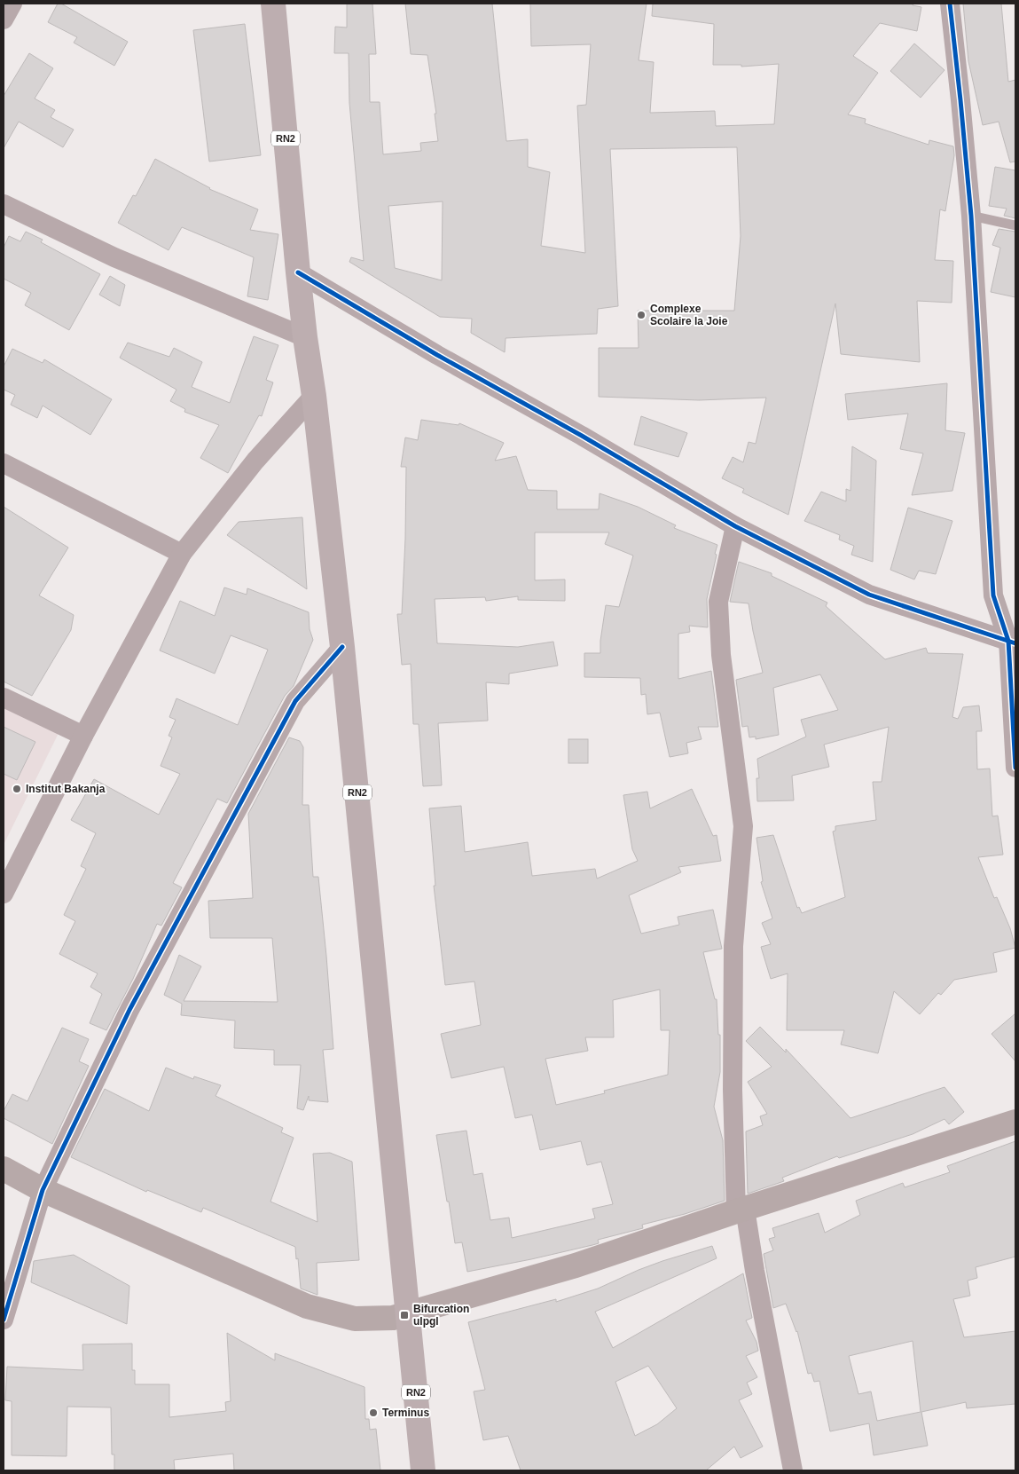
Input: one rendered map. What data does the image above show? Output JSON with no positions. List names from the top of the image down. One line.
{"streets":{"highway":["RN2"]},"places":{"other":["Complexe Scolaire la Joie","Institut Bakanja","Terminus"],"transit":["Bifurcation ulpgl"]}}
